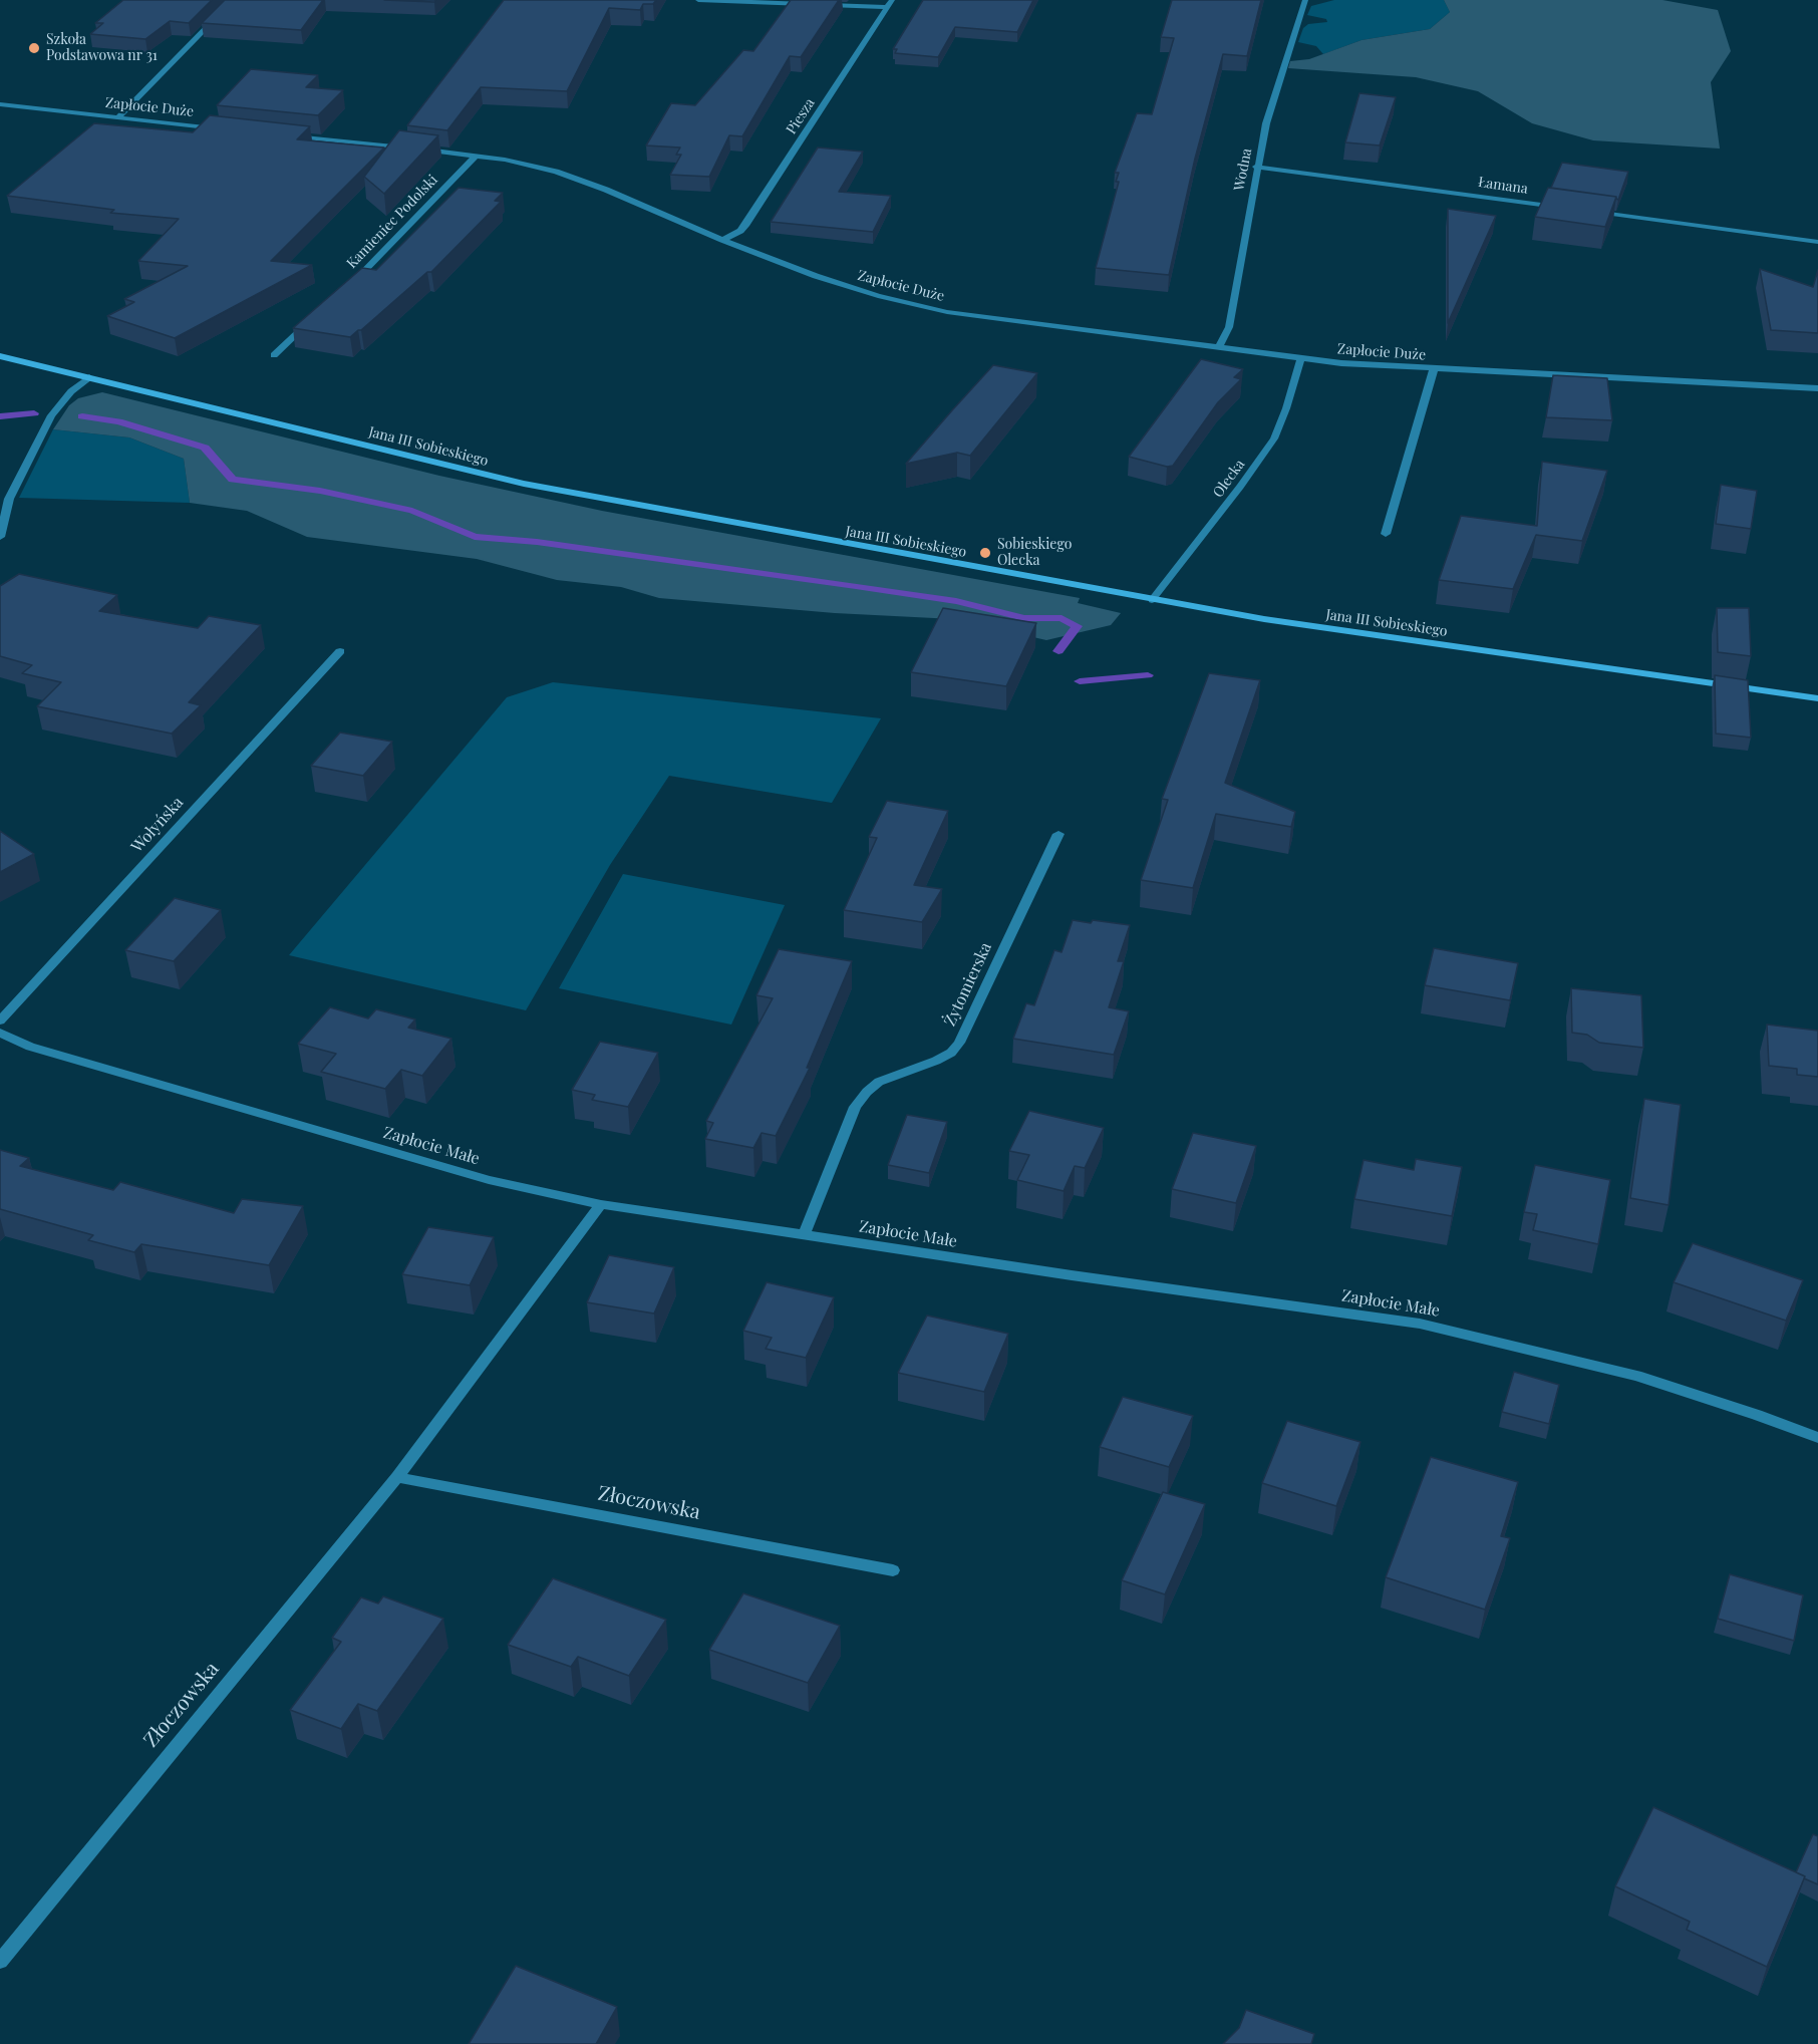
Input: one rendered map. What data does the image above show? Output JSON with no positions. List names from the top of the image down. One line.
{"streets":{"street":["Zapłocie Duże","Piesza","Wodna","Łamana","Kamieniec Podolski","Jana III Sobieskiego","Olecka","Wołyńska","Żytomierska","Zapłocie Małe","Złoczowska"]},"crossings":[["Zapłocie Duże","Piesza"],["Zapłocie Duże","Wodna"],["Zapłocie Duże","Kamieniec Podolski"],["Zapłocie Duże","Olecka"],["Wodna","Łamana"],["Jana III Sobieskiego","Olecka"],["Żytomierska","Zapłocie Małe"],["Zapłocie Małe","Złoczowska"]],"places":["Szkoła Podstawowa nr 31","Sobieskiego Olecka"]}
